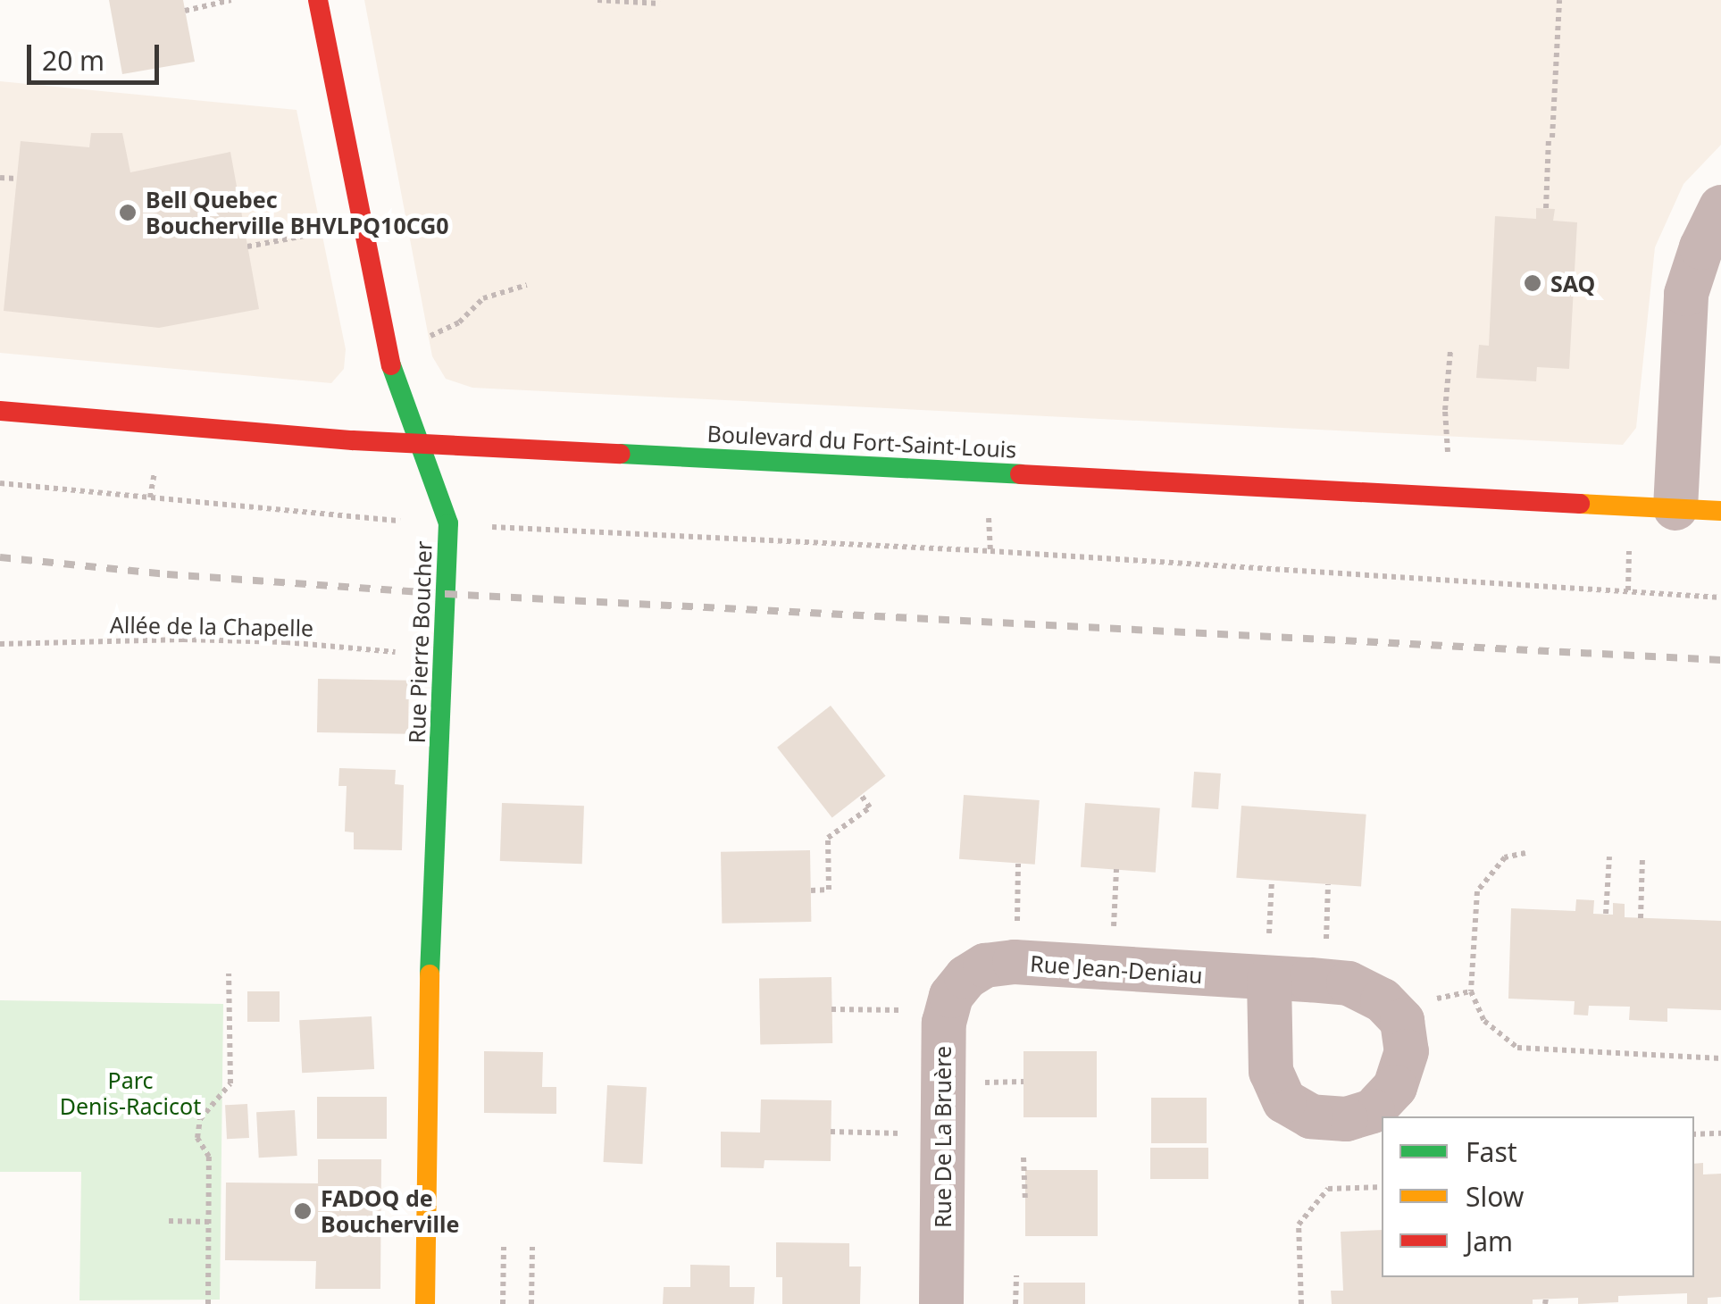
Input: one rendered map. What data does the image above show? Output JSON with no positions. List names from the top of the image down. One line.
{"streets":{"street":["Boulevard du Fort-Saint-Louis","Rue Pierre Boucher","Rue Jean-Deniau","Rue De La Bruère"],"path":["Allée de la Chapelle"]},"crossings":[["Boulevard du Fort-Saint-Louis","Rue Pierre Boucher"],["Rue Jean-Deniau","Rue De La Bruère"]],"parks":["Parc Denis-Racicot"],"places":["Bell Quebec Boucherville BHVLPQ10CG0","SAQ","FADOQ de Boucherville"],"legend":["Fast","Slow","Jam"],"scale_bar":"20 m"}
